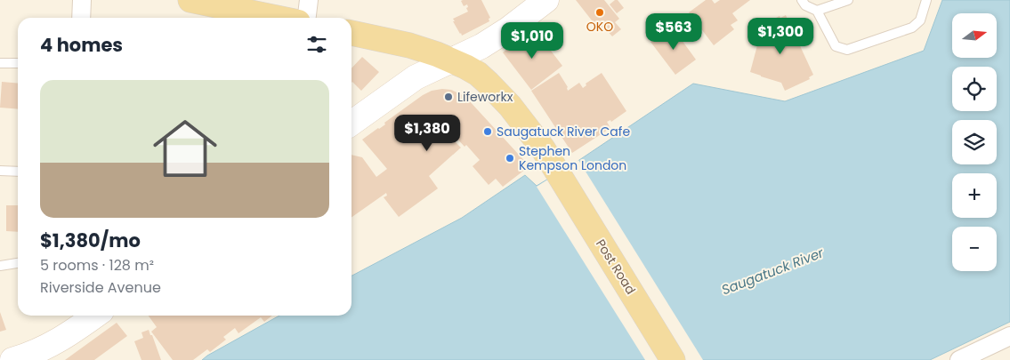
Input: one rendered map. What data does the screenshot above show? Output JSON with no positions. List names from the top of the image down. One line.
{"streets":{"main road":["Post Road"]},"water":["Saugatuck River"],"places":["OKO","Lifeworkx","Saugatuck River Cafe","Stephen Kempson London"],"north":"right","page":{"map_buttons":["+","−"],"price":["$563","$1,300","$1,010","$1,380"],"heading":"4 homes","list":[{"name":"$1,380/mo","note":"5 rooms · 128 m² · Riverside Avenue"}]}}
